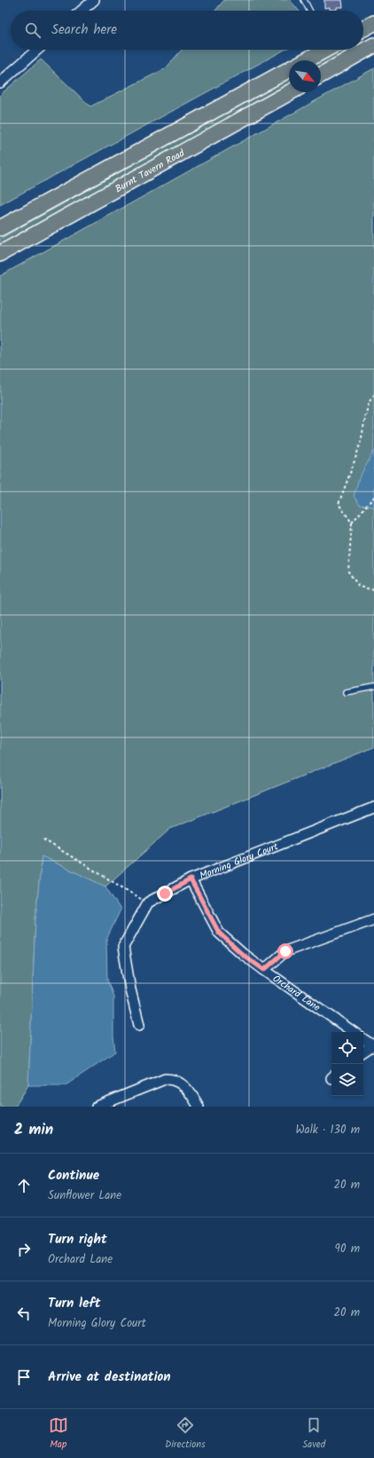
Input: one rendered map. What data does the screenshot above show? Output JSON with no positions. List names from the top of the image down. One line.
{"streets":{"main road":["Burnt Tavern Road"],"street":["Morning Glory Court","Orchard Lane"]},"crossings":[["Morning Glory Court","Orchard Lane"]],"north":"bottom right","page":{"search":"Search here","heading":["2 min","Walk · 130 m"],"list":[["Continue","Sunflower Lane","20 m"],["Turn right","Orchard Lane","90 m"],["Turn left","Morning Glory Court","20 m"],"Arrive at destination"],"nav":["Map","Directions","Saved"]}}
